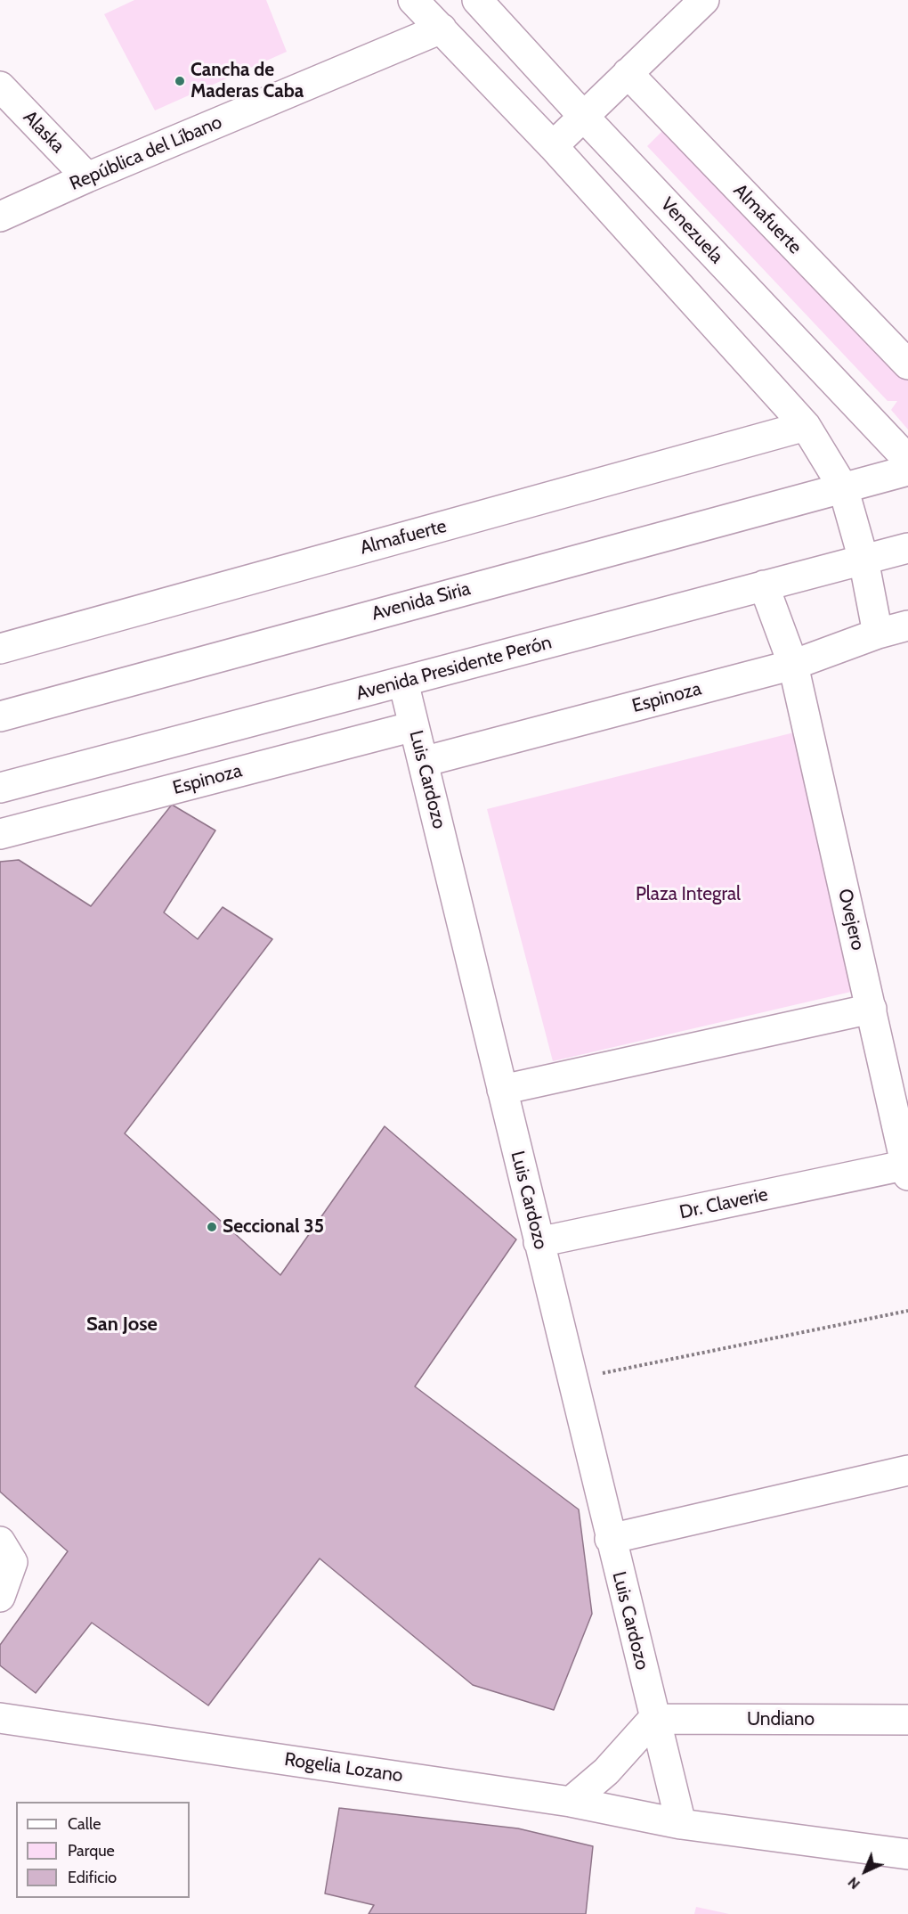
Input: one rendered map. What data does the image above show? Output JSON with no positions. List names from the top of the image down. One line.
{"streets":{"street":["Alaska","República del Líbano","Almafuerte","Venezuela","Avenida Siria","Avenida Presidente Perón","Espinoza","Luis Cardozo","Ovejero","Dr. Claverie","Undiano","Rogelia Lozano"]},"crossings":[["Alaska","República del Líbano"],["Avenida Presidente Perón","Luis Cardozo"],["Avenida Presidente Perón","Ovejero"],["Espinoza","Luis Cardozo"],["Espinoza","Ovejero"],["Luis Cardozo","Dr. Claverie"],["Luis Cardozo","Undiano"],["Luis Cardozo","Rogelia Lozano"],["Ovejero","Dr. Claverie"]],"districts":["San Jose"],"parks":["Plaza Integral"],"places":["Cancha de Maderas Caba","Seccional 35"],"legend":["Calle","Parque","Edificio"],"north":"bottom left"}
